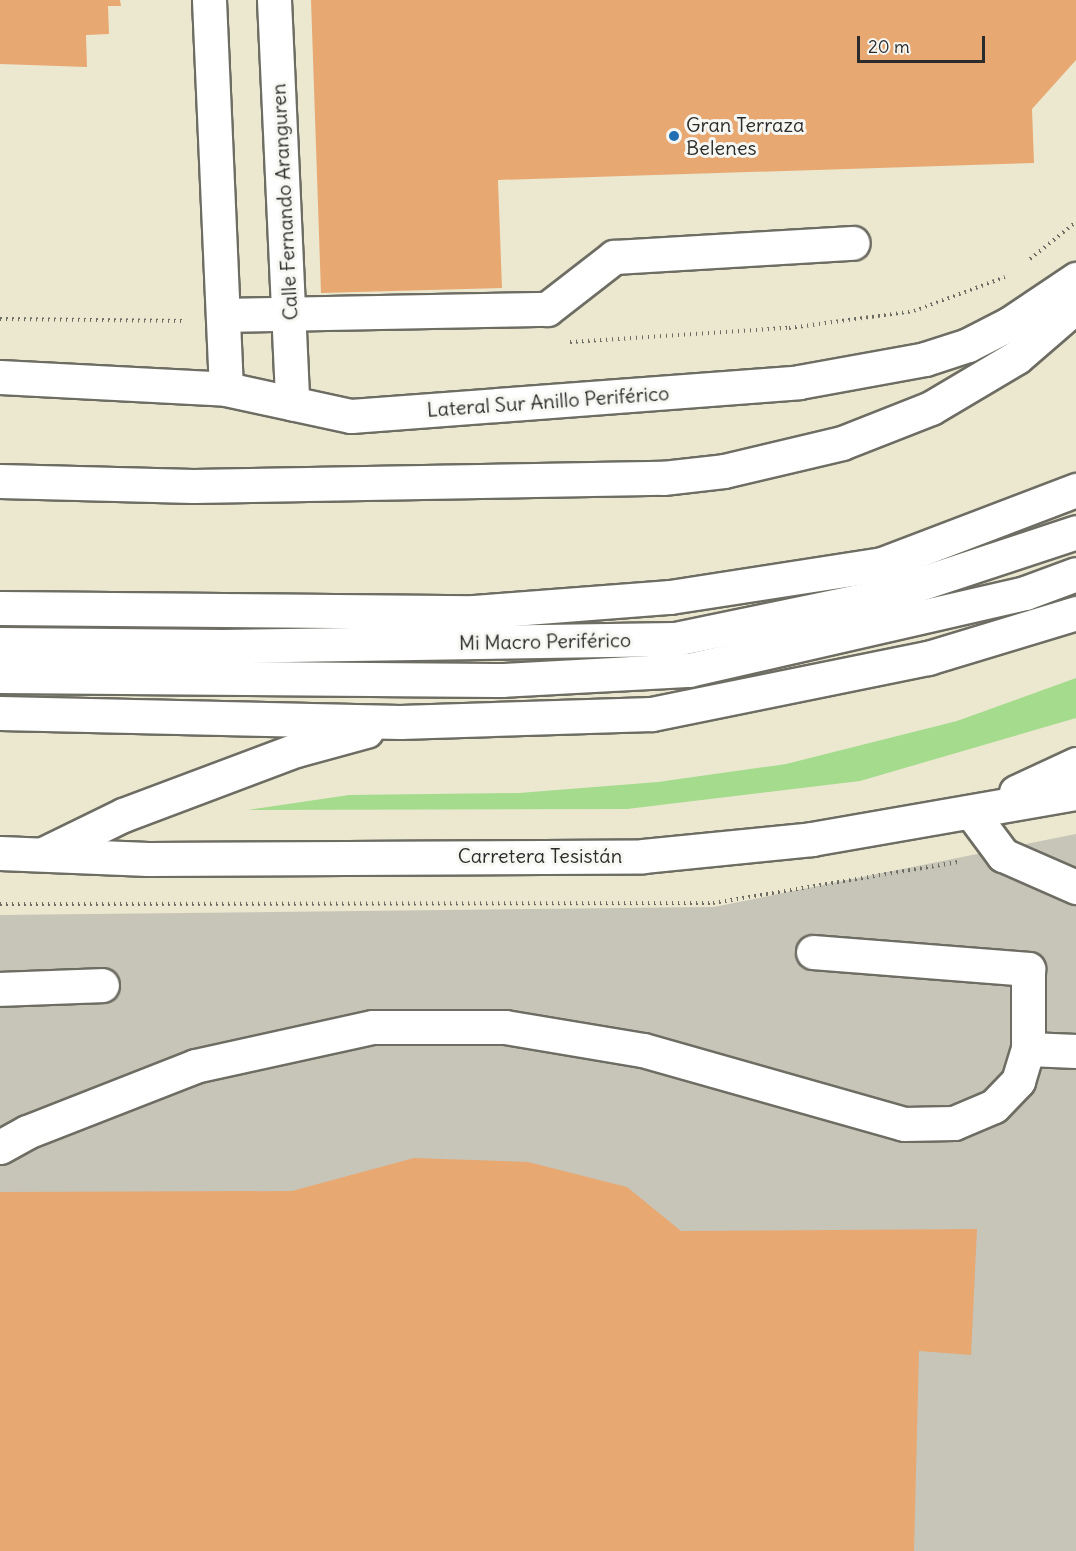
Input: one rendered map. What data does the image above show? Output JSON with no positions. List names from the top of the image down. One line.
{"streets":{"main road":["Calle Fernando Aranguren","Lateral Sur Anillo Periférico","Mi Macro Periférico","Carretera Tesistán"]},"crossings":[["Calle Fernando Aranguren","Lateral Sur Anillo Periférico"]],"places":["Gran Terraza Belenes"],"scale_bar":"20 m"}
